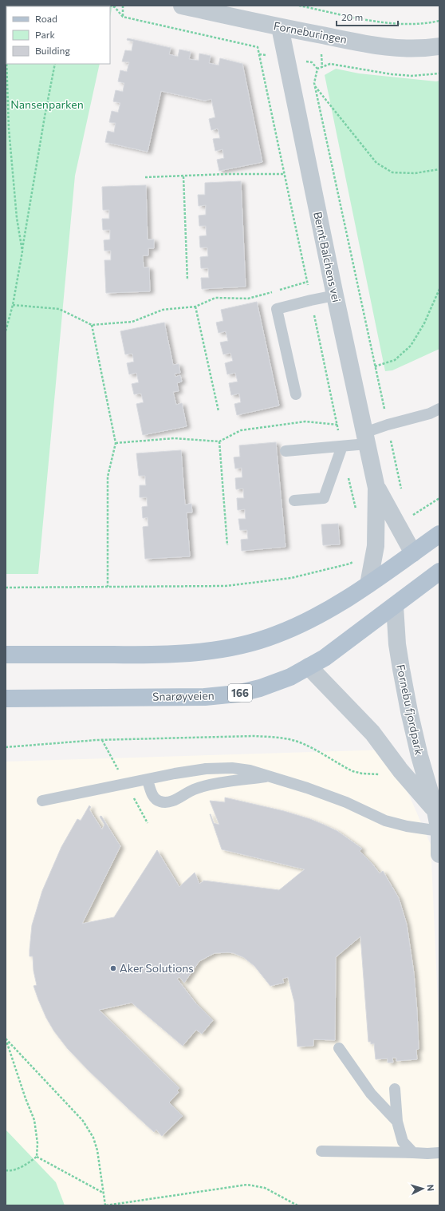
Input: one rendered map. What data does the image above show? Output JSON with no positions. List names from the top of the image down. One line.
{"streets":{"main road":["166","Snarøyveien"],"street":["Forneburingen","Bernt Balchens vei","Fornebu fjordpark"]},"crossings":[["Forneburingen","Bernt Balchens vei"],["Snarøyveien","Fornebu fjordpark"]],"parks":["Nansenparken"],"places":["Aker Solutions"],"legend":["Road","Park","Building"],"scale_bar":"20 m","north":"right"}
